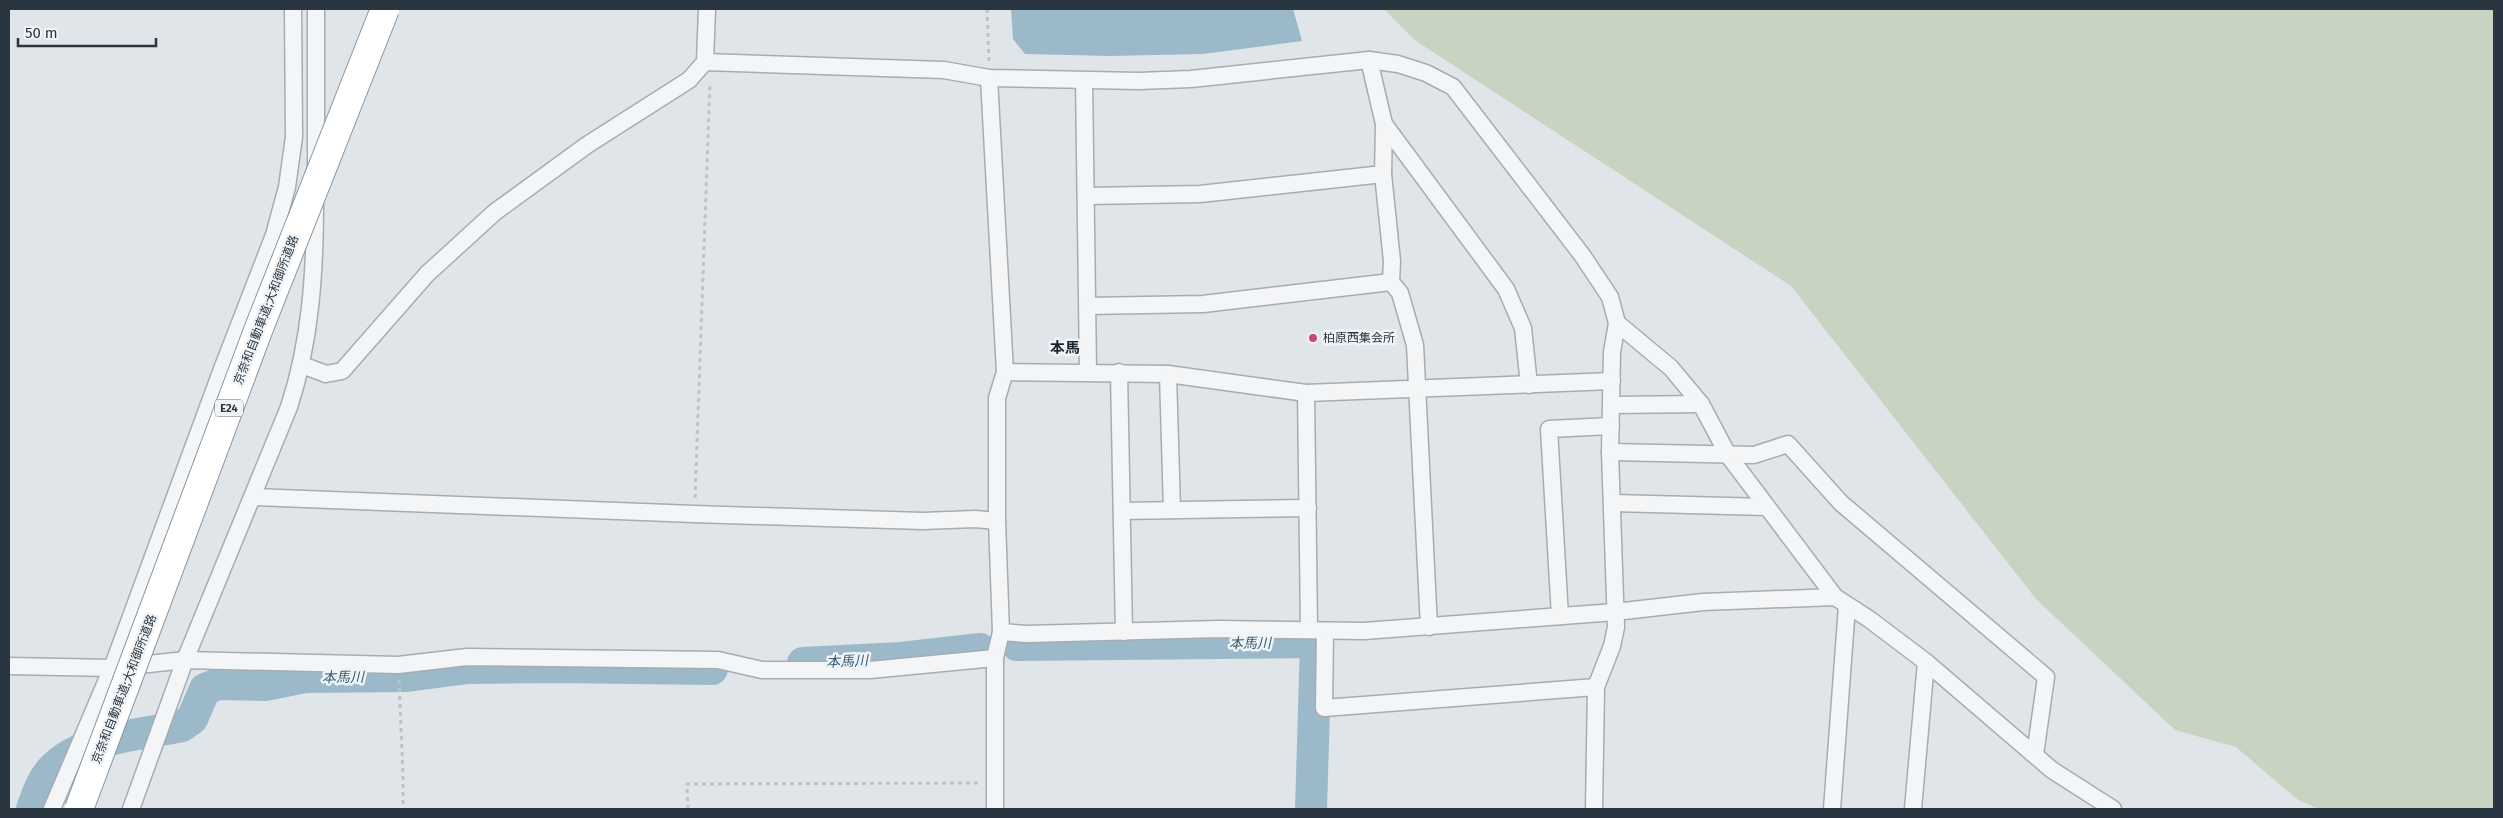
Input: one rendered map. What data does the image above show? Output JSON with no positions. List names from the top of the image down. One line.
{"streets":{"highway":["京奈和自動車道;大和御所道路","E24"]},"districts":["本馬"],"water":["本馬川"],"places":["柏原西集会所"],"scale_bar":"50 m"}
